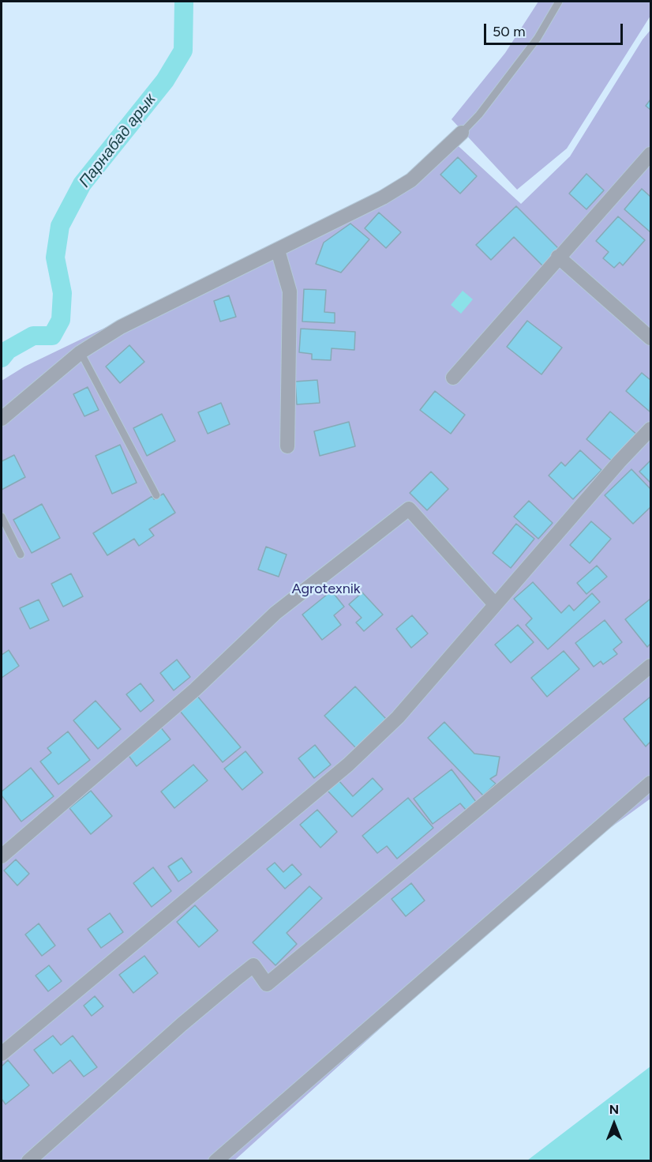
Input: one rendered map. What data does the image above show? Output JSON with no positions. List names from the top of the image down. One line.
{"water":["Парнабад арык"],"parks":["Agrotexnik"],"scale_bar":"50 m","north":"top"}
